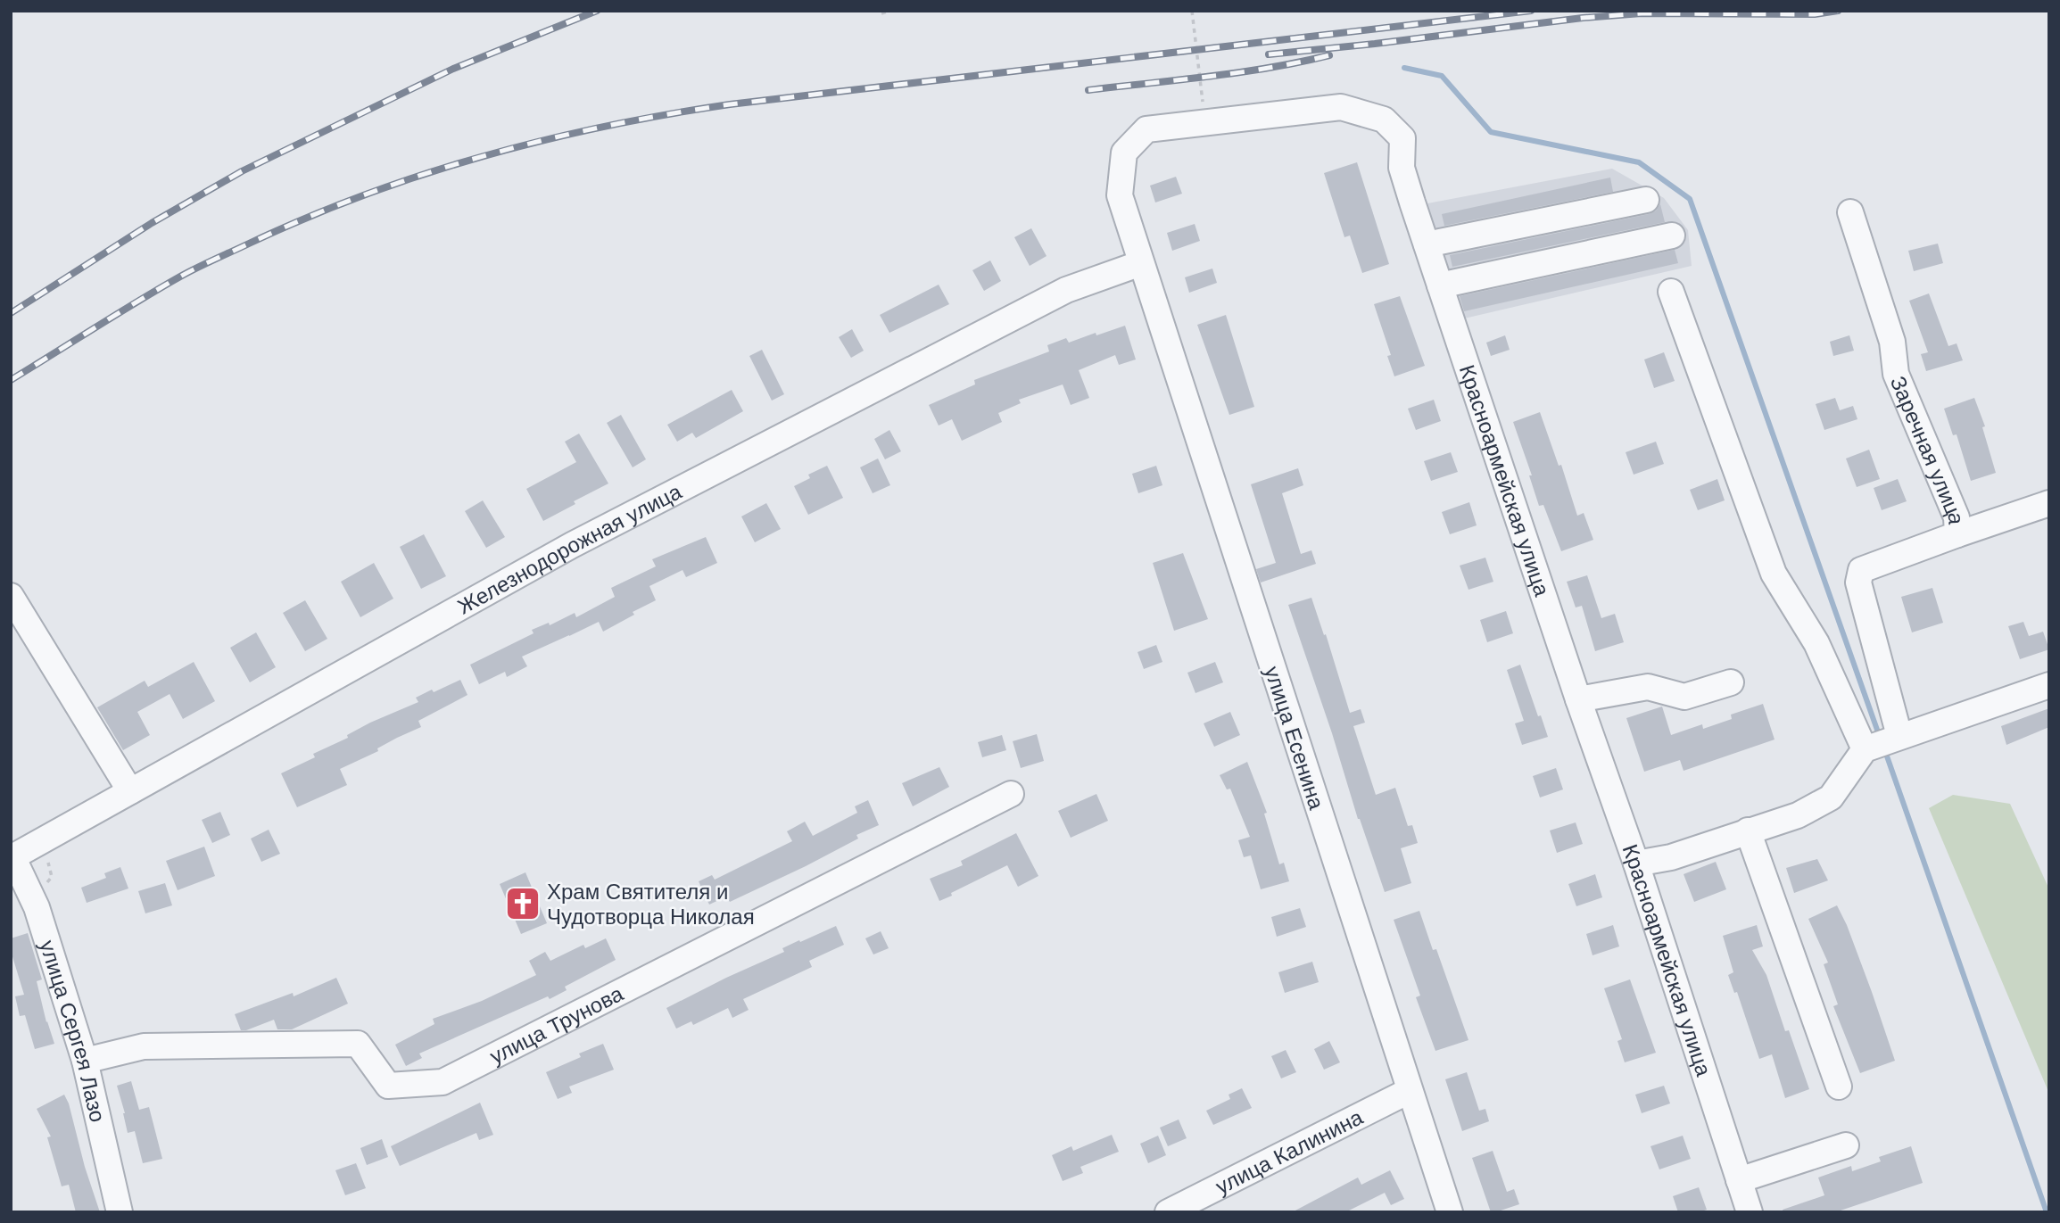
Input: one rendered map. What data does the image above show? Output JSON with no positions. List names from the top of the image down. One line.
{"streets":{"street":["Заречная улица","Красноармейская улица","Железнодорожная улица","улица Есенина","улица Трунова","улица Сергея Лазо","улица Калинина"]},"crossings":[["Красноармейская улица","Железнодорожная улица"],["Красноармейская улица","улица Есенина"],["Железнодорожная улица","улица Есенина"],["Железнодорожная улица","улица Сергея Лазо"],["улица Есенина","улица Калинина"],["улица Трунова","улица Сергея Лазо"]],"places":{"church":["Храм Святителя и Чудотворца Николая"]}}
